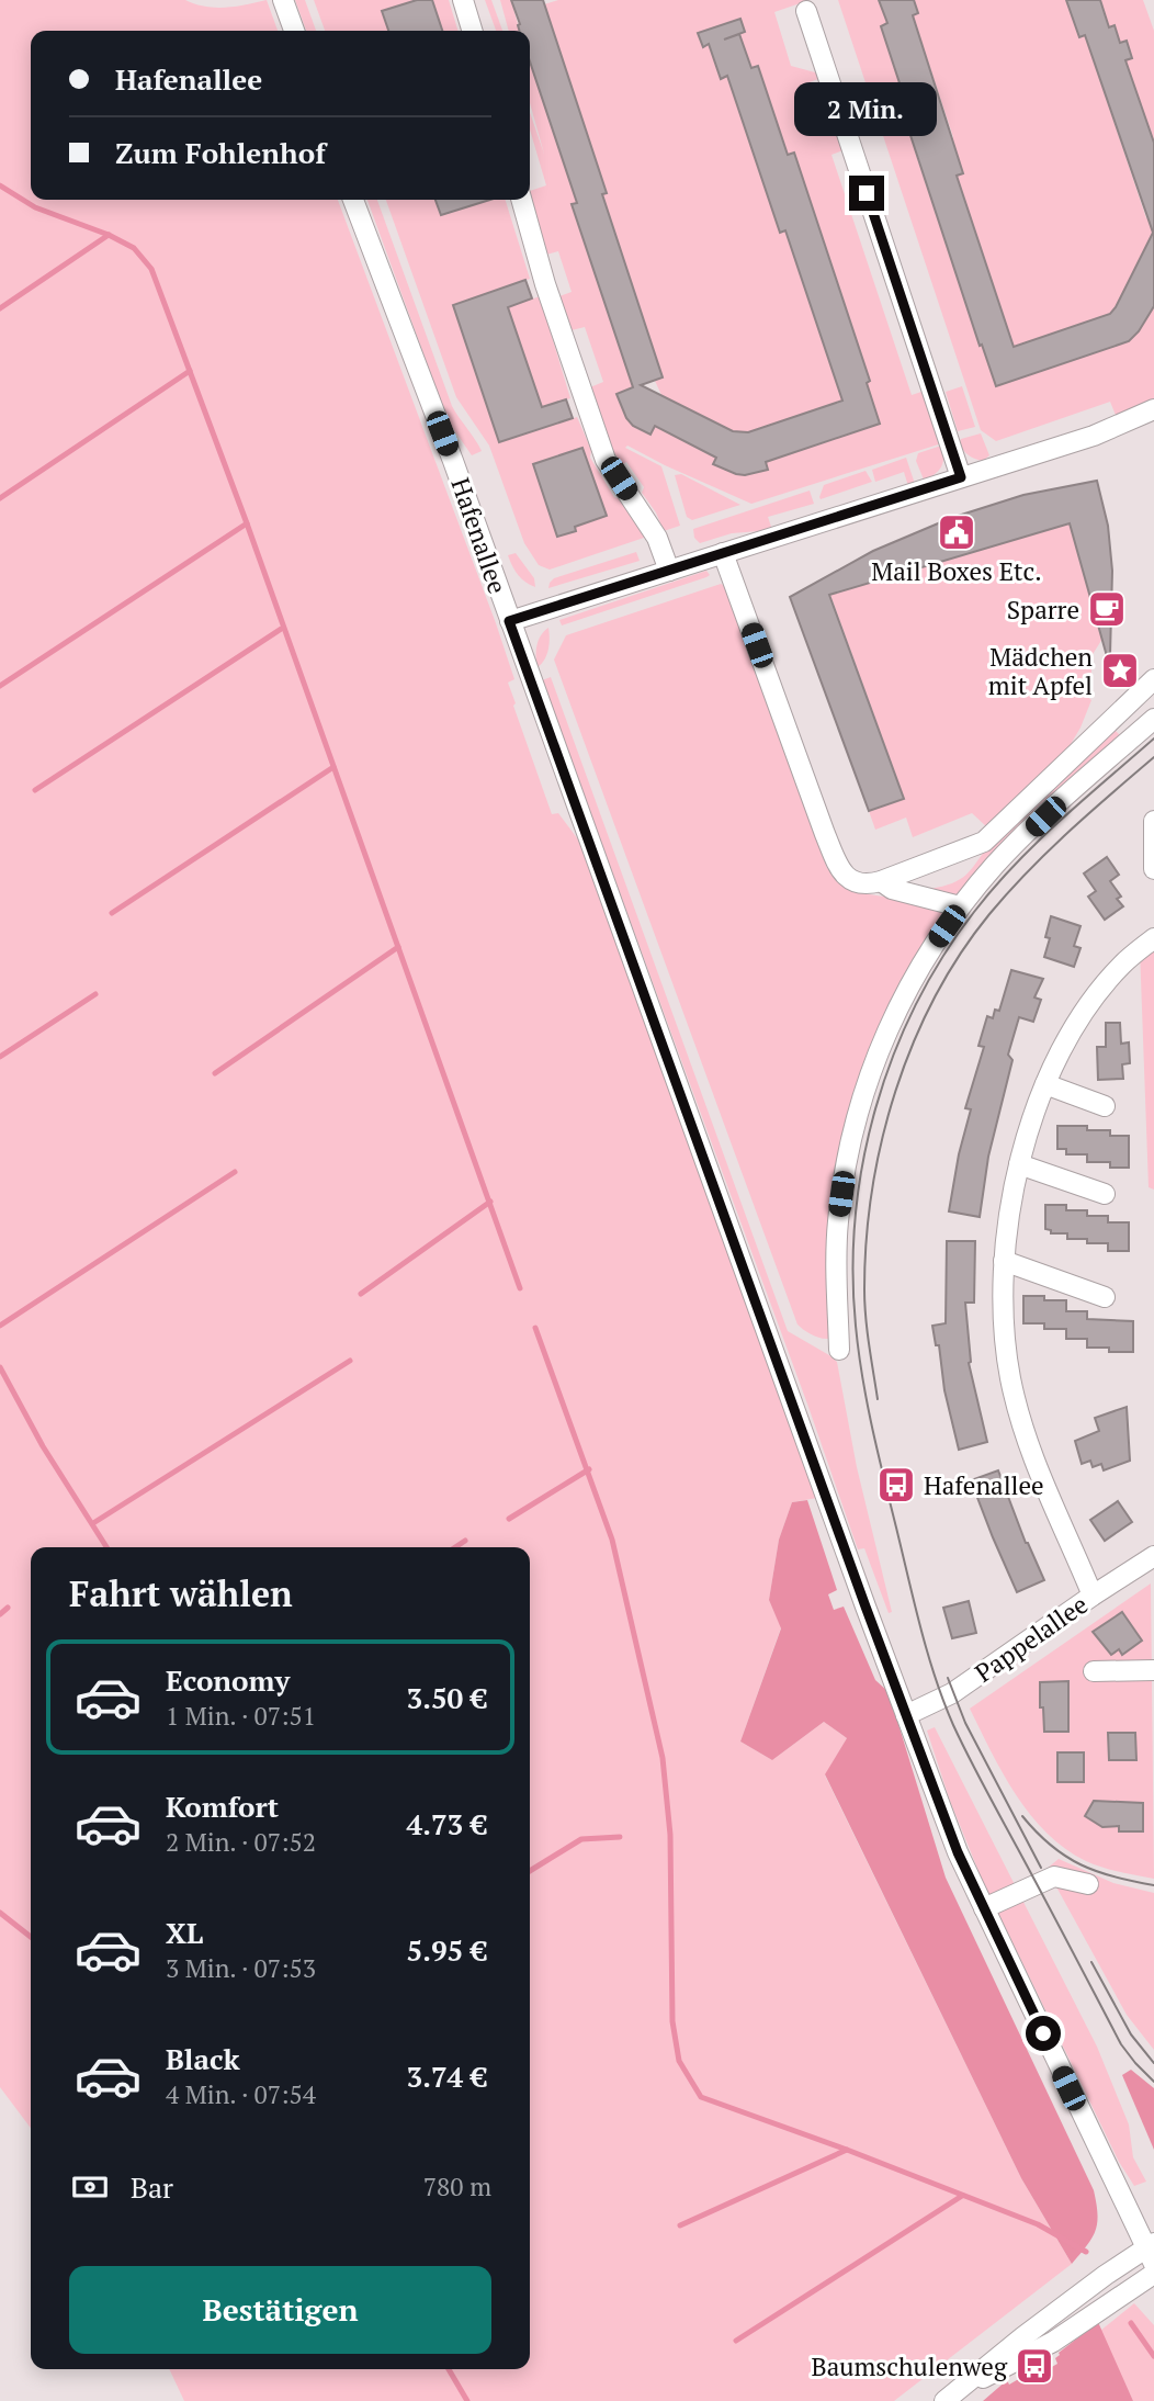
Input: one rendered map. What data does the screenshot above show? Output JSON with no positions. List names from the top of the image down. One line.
{"streets":{"street":["Hafenallee","Pappelallee"]},"crossings":[["Hafenallee","Pappelallee"]],"places":{"public building":["Mail Boxes Etc."],"cafe":["Sparre"],"place":["Mädchen mit Apfel"],"bus stop":["Hafenallee","Baumschulenweg"]},"page":{"banner":["Hafenallee","Zum Fohlenhof"],"bubble":"2 Min.","heading":"Fahrt wählen","list":[{"name":"Economy","note":"1 Min. · 07:51","value":"3.50 €"},{"name":"Komfort","note":"2 Min. · 07:52","value":"4.73 €"},{"name":"XL","note":"3 Min. · 07:53","value":"5.95 €"},{"name":"Black","note":"4 Min. · 07:54","value":"3.74 €"}],"pay":["Bar","780 m"],"buttons":"Bestätigen"}}
